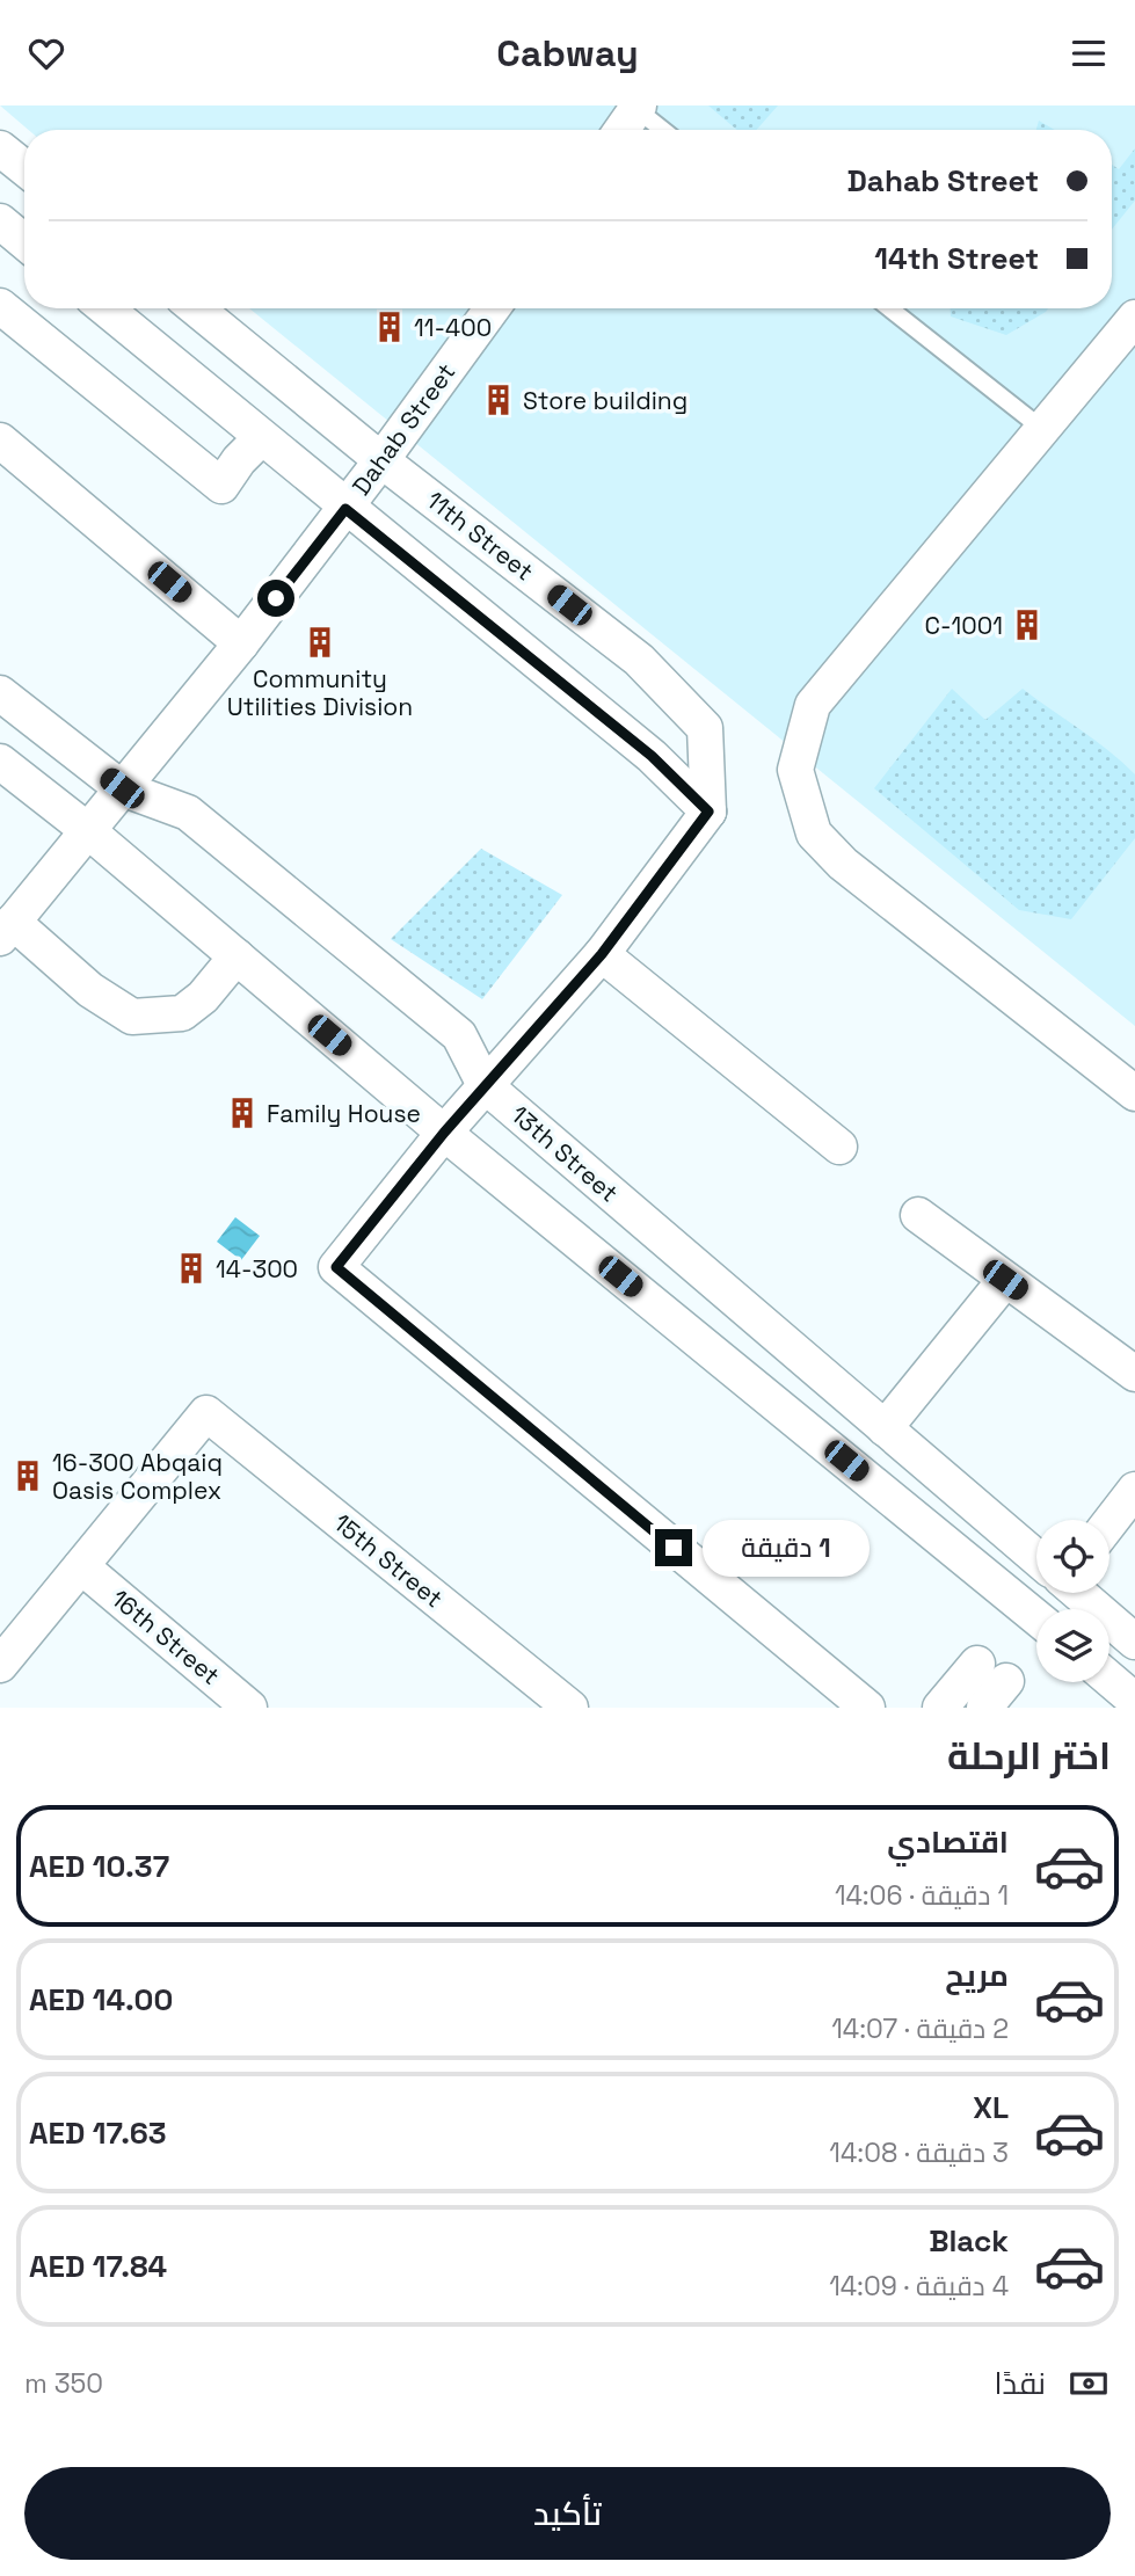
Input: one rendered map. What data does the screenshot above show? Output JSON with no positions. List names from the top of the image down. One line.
{"streets":{"street":["Dahab Street","11th Street","13th Street","15th Street","16th Street"]},"crossings":[["Dahab Street","11th Street"],["Dahab Street","13th Street"],["15th Street","16th Street"]],"places":{"building":["11-400","Store building","C-1001","Community Utilities Division","Family House","14-300","16-300 Abqaiq Oasis Complex"]},"page":{"header":"Cabway","banner":["Dahab Street","14th Street"],"bubble":"1 دقيقة","heading":"اختر الرحلة","list":[{"name":"اقتصادي","note":"1 دقيقة · 14:06","value":"AED 10.37"},{"name":"مريح","note":"2 دقيقة · 14:07","value":"AED 14.00"},{"name":"XL","note":"3 دقيقة · 14:08","value":"AED 17.63"},{"name":"Black","note":"4 دقيقة · 14:09","value":"AED 17.84"}],"pay":["نقدًا","350 m"],"buttons":"تأكيد"}}
